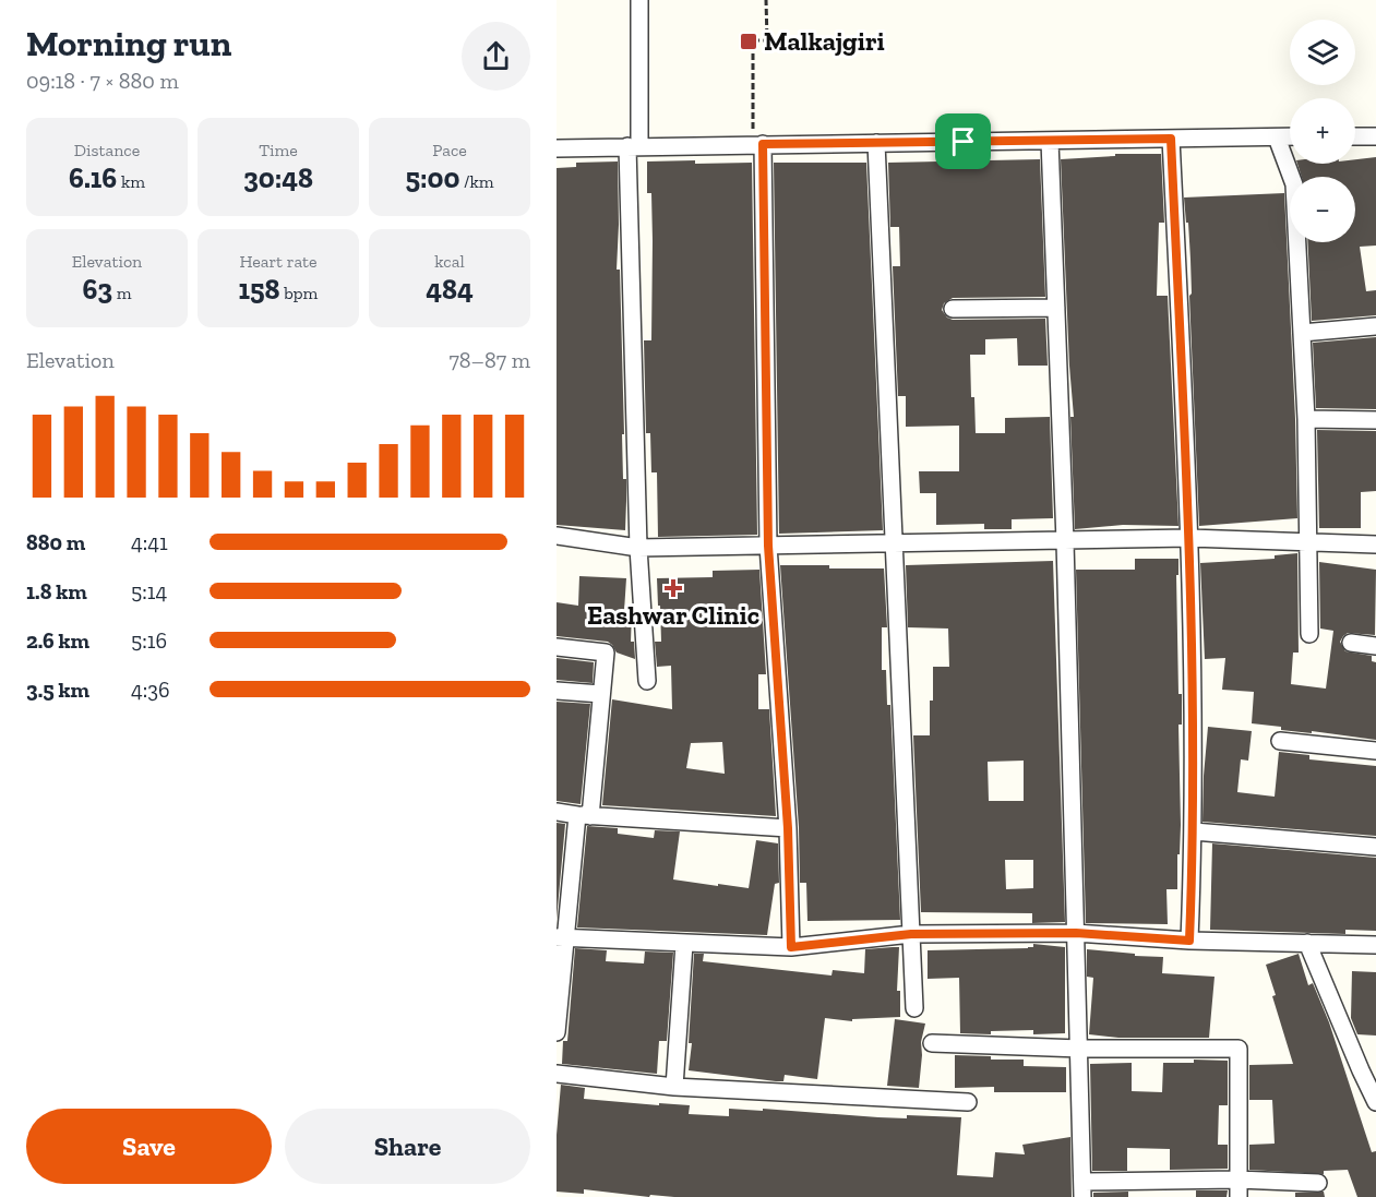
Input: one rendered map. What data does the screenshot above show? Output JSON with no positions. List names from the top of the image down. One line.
{"places":{"transit":["Malkajgiri"],"health":["Eashwar Clinic"]},"page":{"heading":["Morning run","09:18 · 7 × 880 m"],"map_buttons":["+","−"],"stats":[["Distance","6.16 km"],["Time","30:48"],["Pace","5:00 /km"],["Elevation","63 m"],["Heart rate","158 bpm"],["kcal","484"]],"chart":["Elevation","78–87 m"],"list":[{"name":"880 m","note":"4:41"},{"name":"1.8 km","note":"5:14"},{"name":"2.6 km","note":"5:16"},{"name":"3.5 km","note":"4:36"}],"buttons":["Save","Share"]}}
